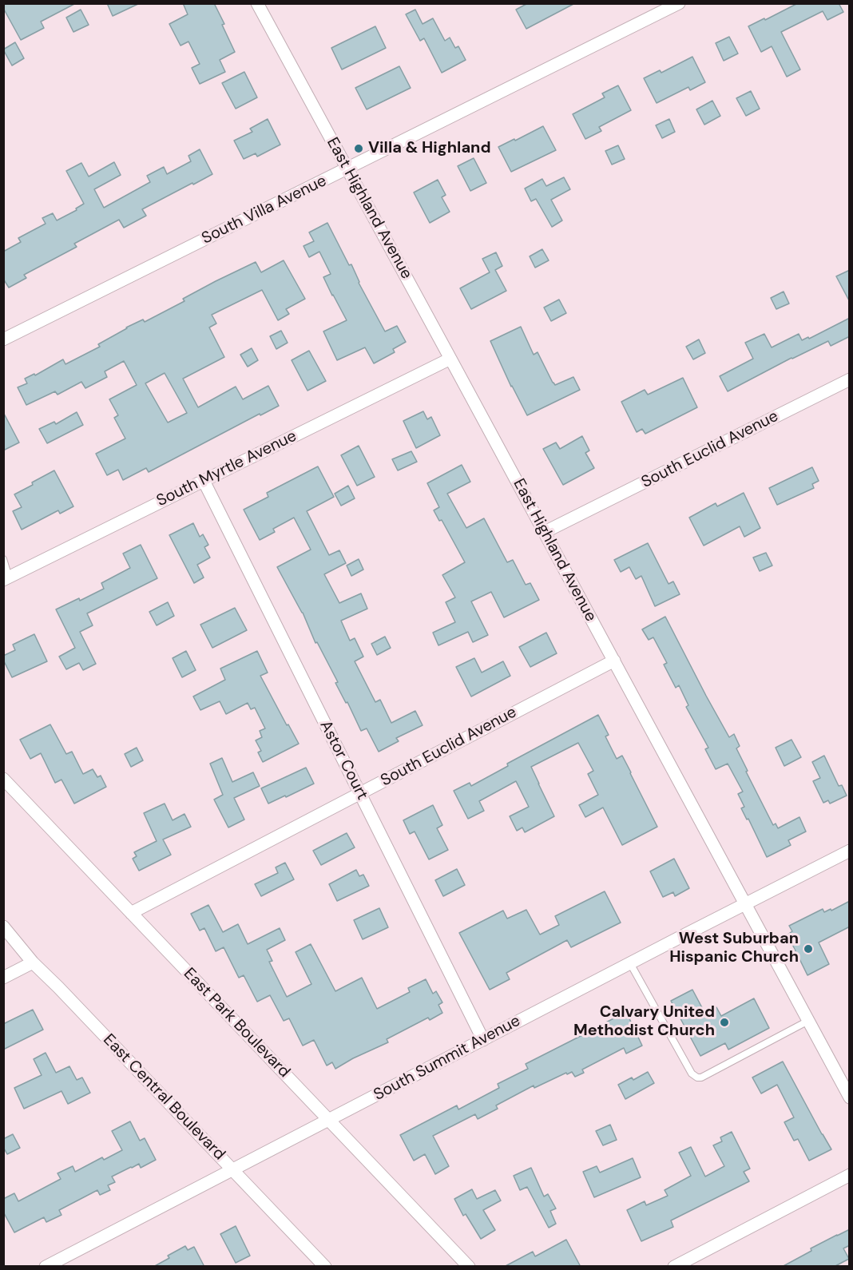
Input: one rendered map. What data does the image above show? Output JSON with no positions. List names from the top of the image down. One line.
{"streets":{"street":["East Highland Avenue","South Villa Avenue","South Euclid Avenue","South Myrtle Avenue","Astor Court","East Park Boulevard","South Summit Avenue","East Central Boulevard"]},"crossings":[["East Highland Avenue","South Villa Avenue"],["East Highland Avenue","South Euclid Avenue"],["East Highland Avenue","South Myrtle Avenue"],["East Highland Avenue","South Summit Avenue"],["South Euclid Avenue","Astor Court"],["South Euclid Avenue","East Park Boulevard"],["South Myrtle Avenue","Astor Court"],["Astor Court","South Summit Avenue"],["East Park Boulevard","South Summit Avenue"],["South Summit Avenue","East Central Boulevard"]],"places":["Villa & Highland","West Suburban Hispanic Church","Calvary United Methodist Church"]}
